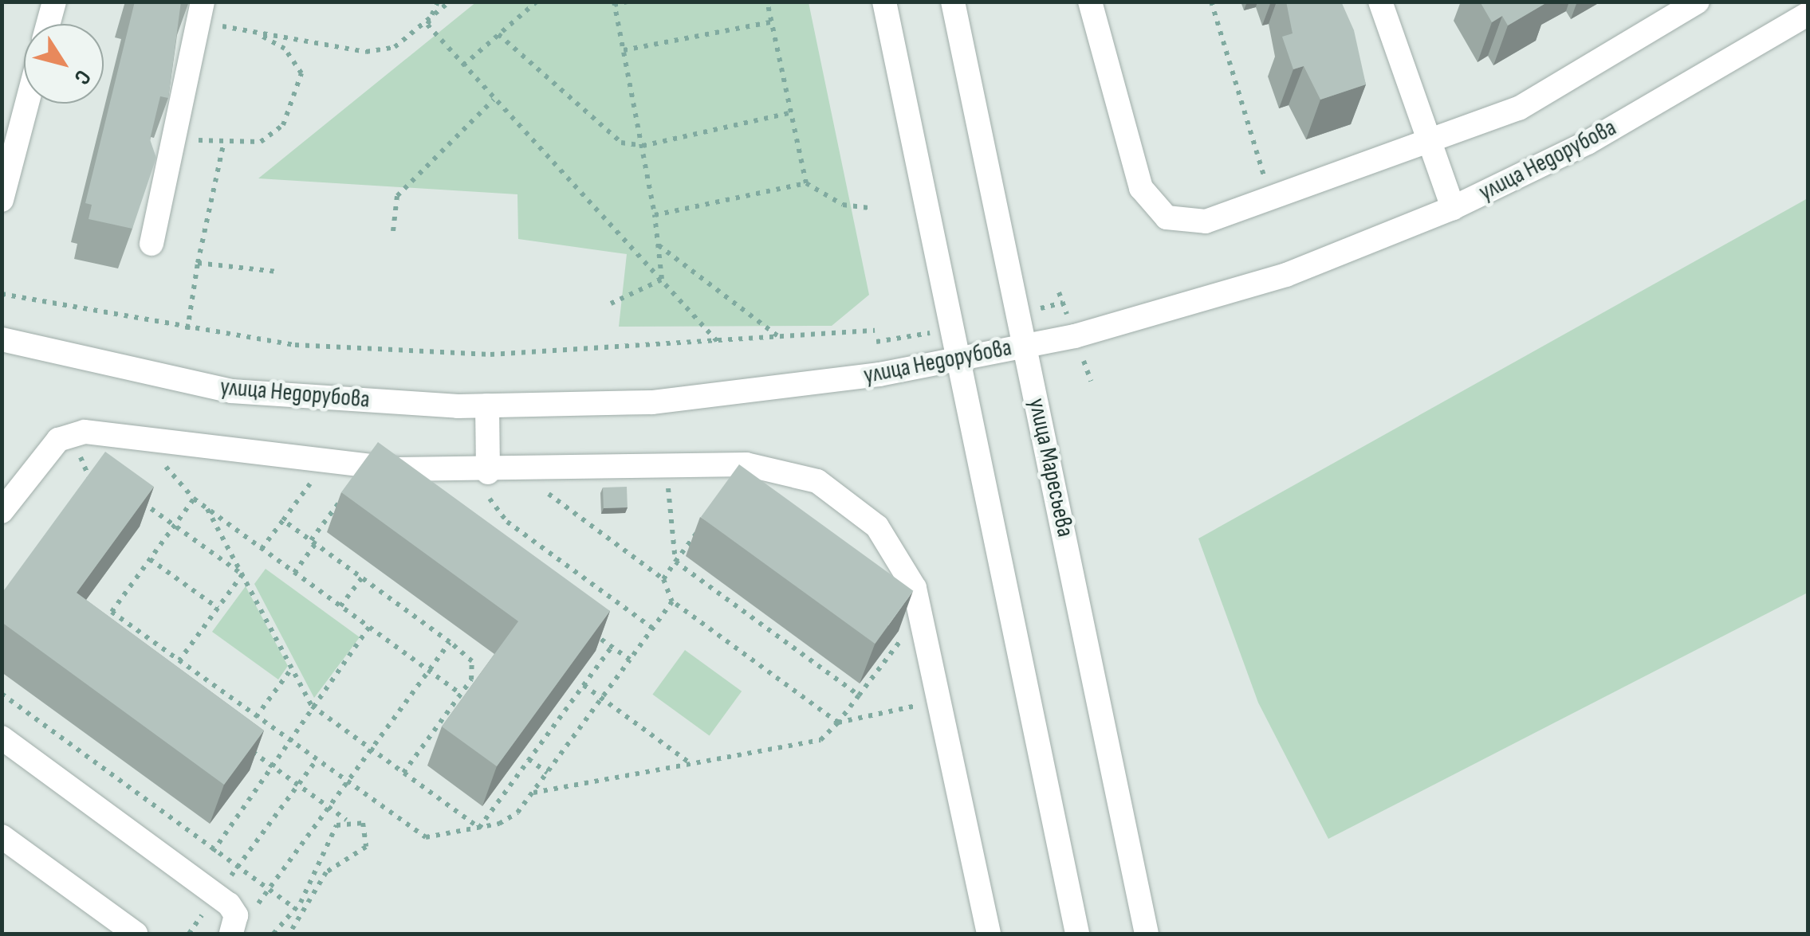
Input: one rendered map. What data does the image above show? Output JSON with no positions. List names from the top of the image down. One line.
{"streets":{"street":["улица Недорубова","улица Маресьева"]},"crossings":[["улица Недорубова","улица Маресьева"]],"north":"bottom right"}
